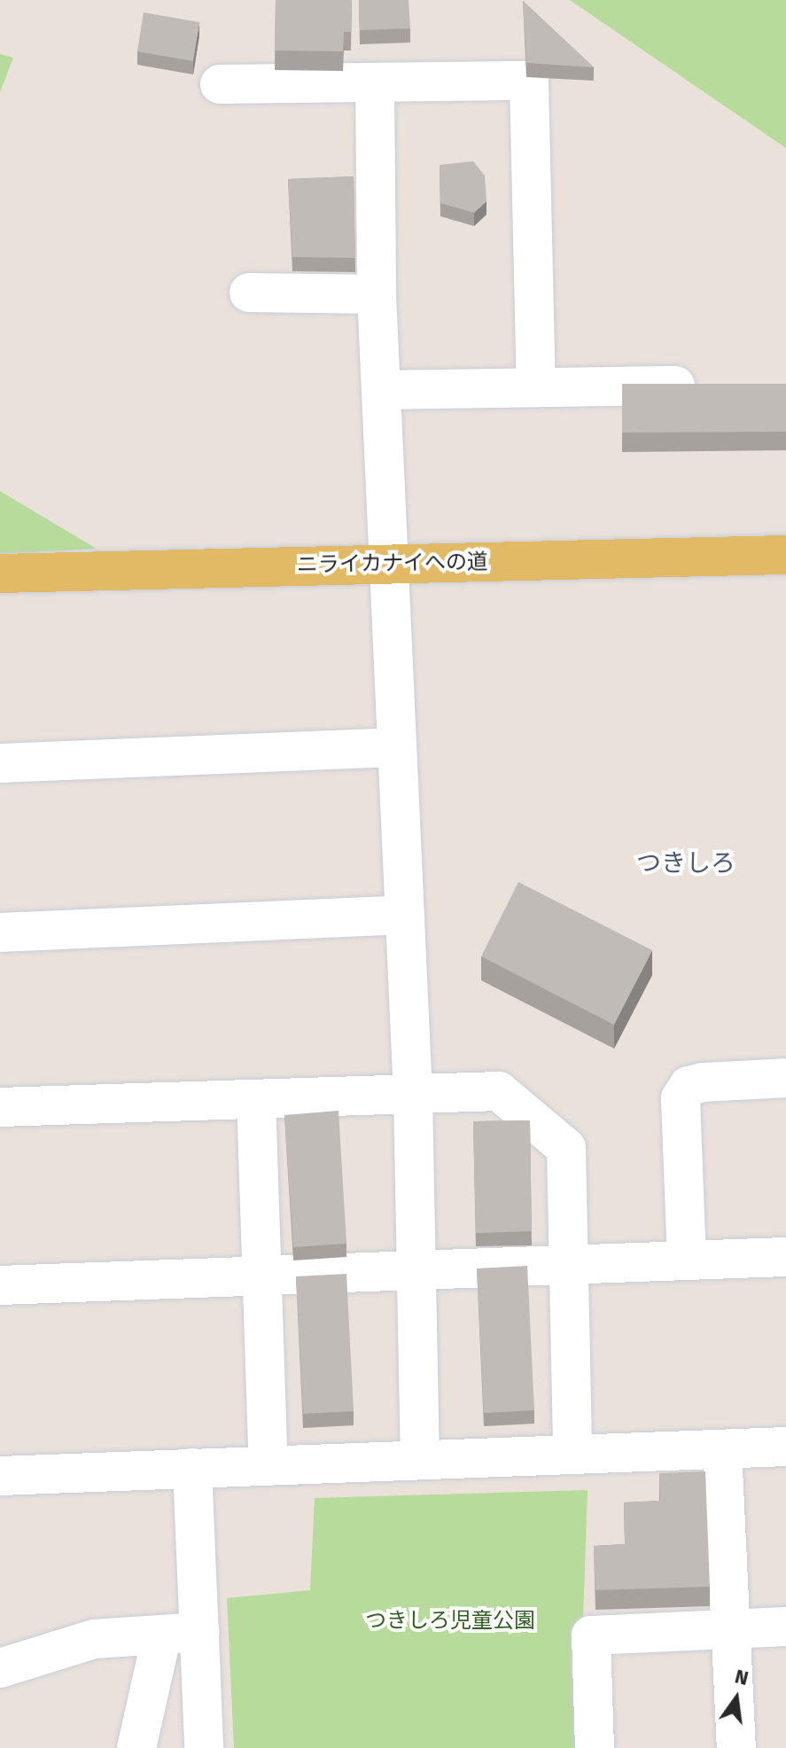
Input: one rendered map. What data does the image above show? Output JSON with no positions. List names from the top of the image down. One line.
{"streets":{"main road":["ニライカナイへの道"]},"districts":["つきしろ"],"parks":["つきしろ児童公園"],"north":"top"}
